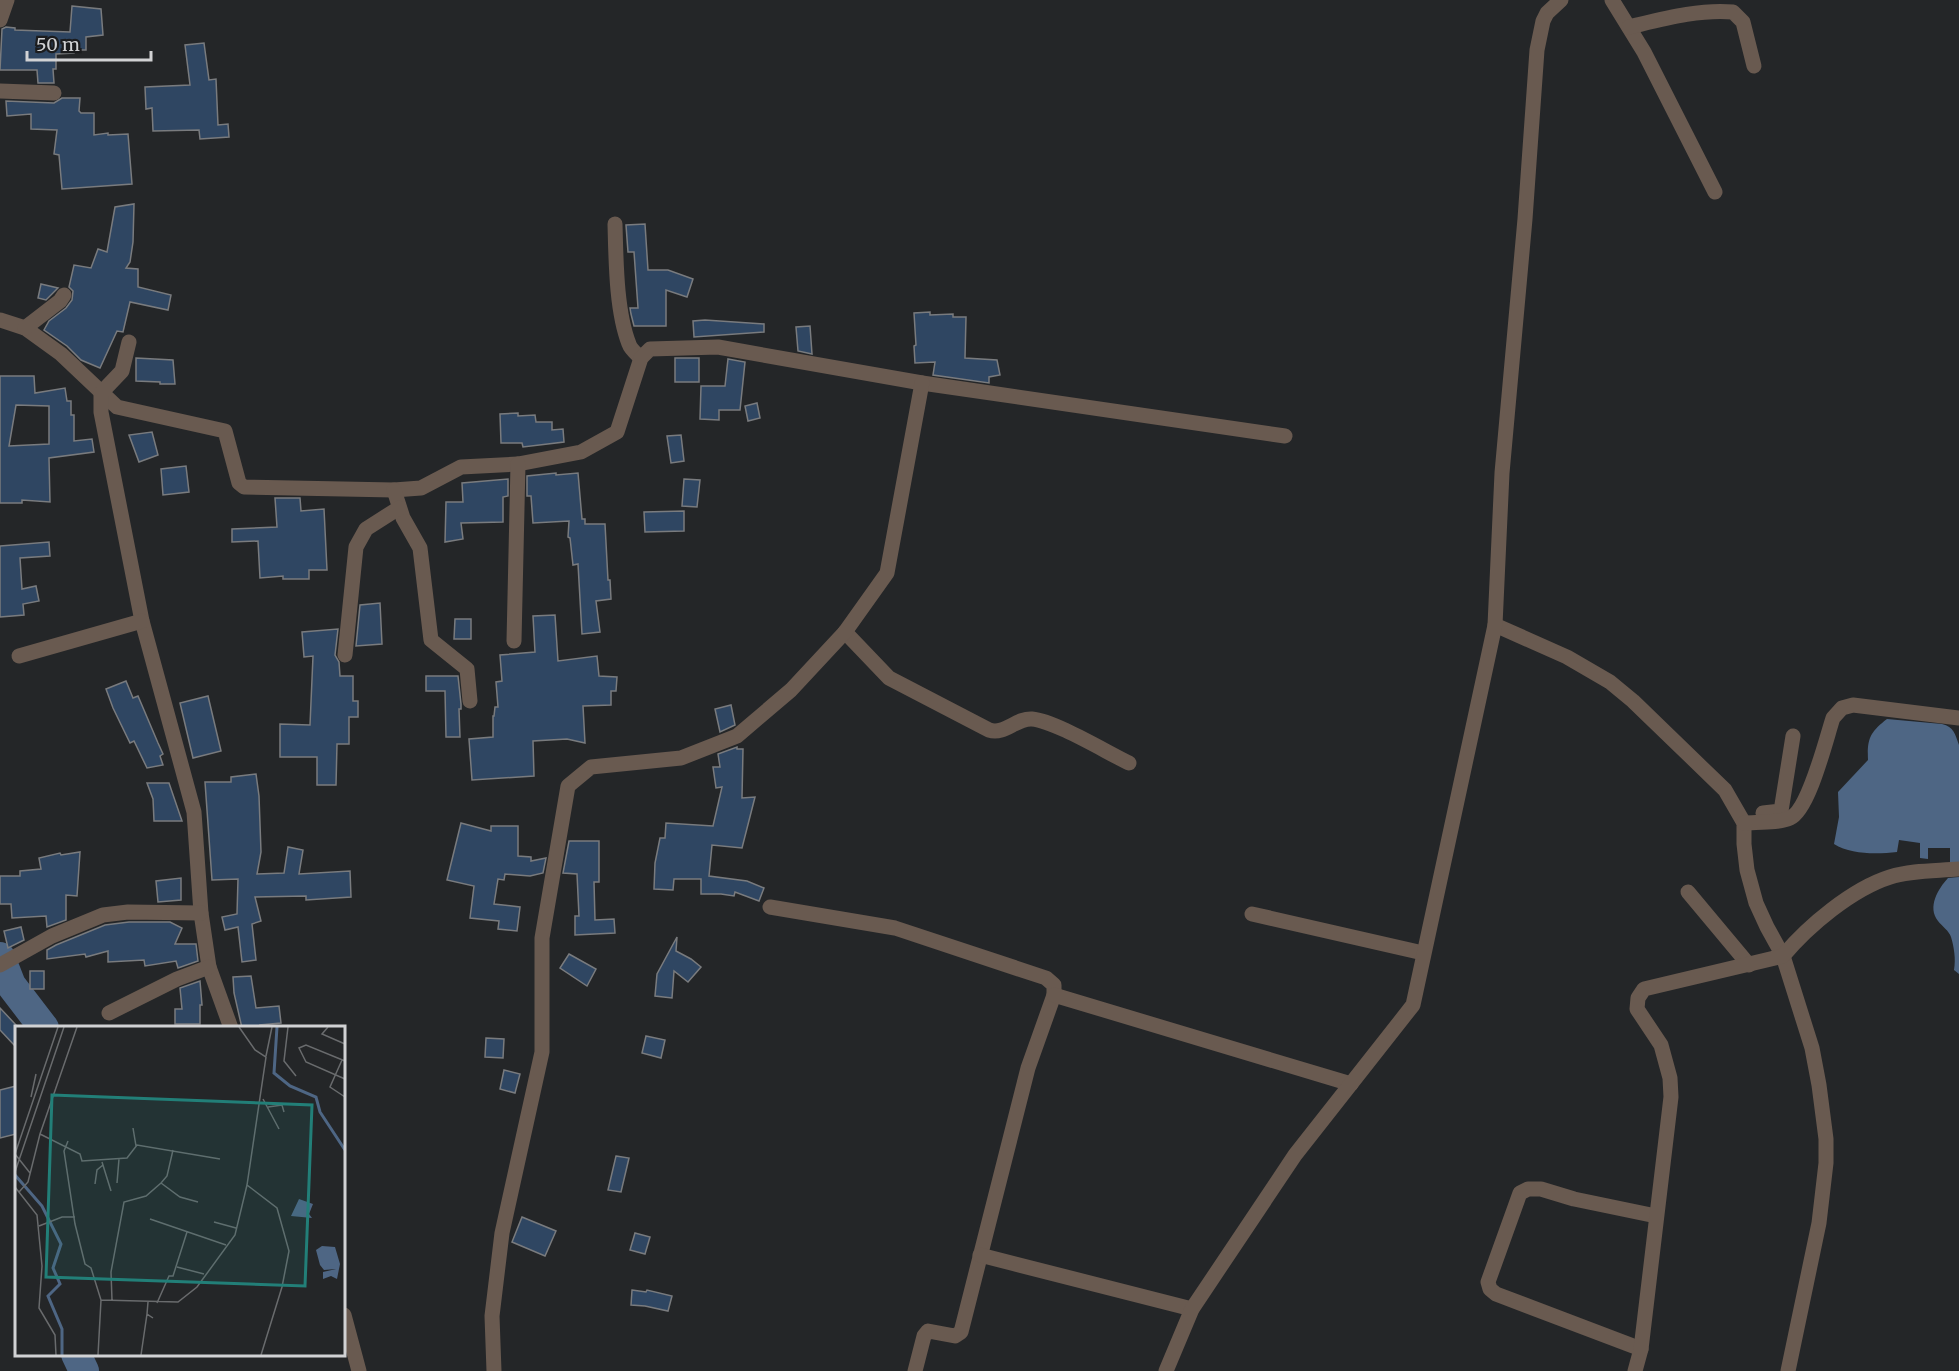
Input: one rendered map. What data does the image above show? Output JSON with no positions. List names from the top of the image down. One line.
{"scale_bar":"50 m"}
